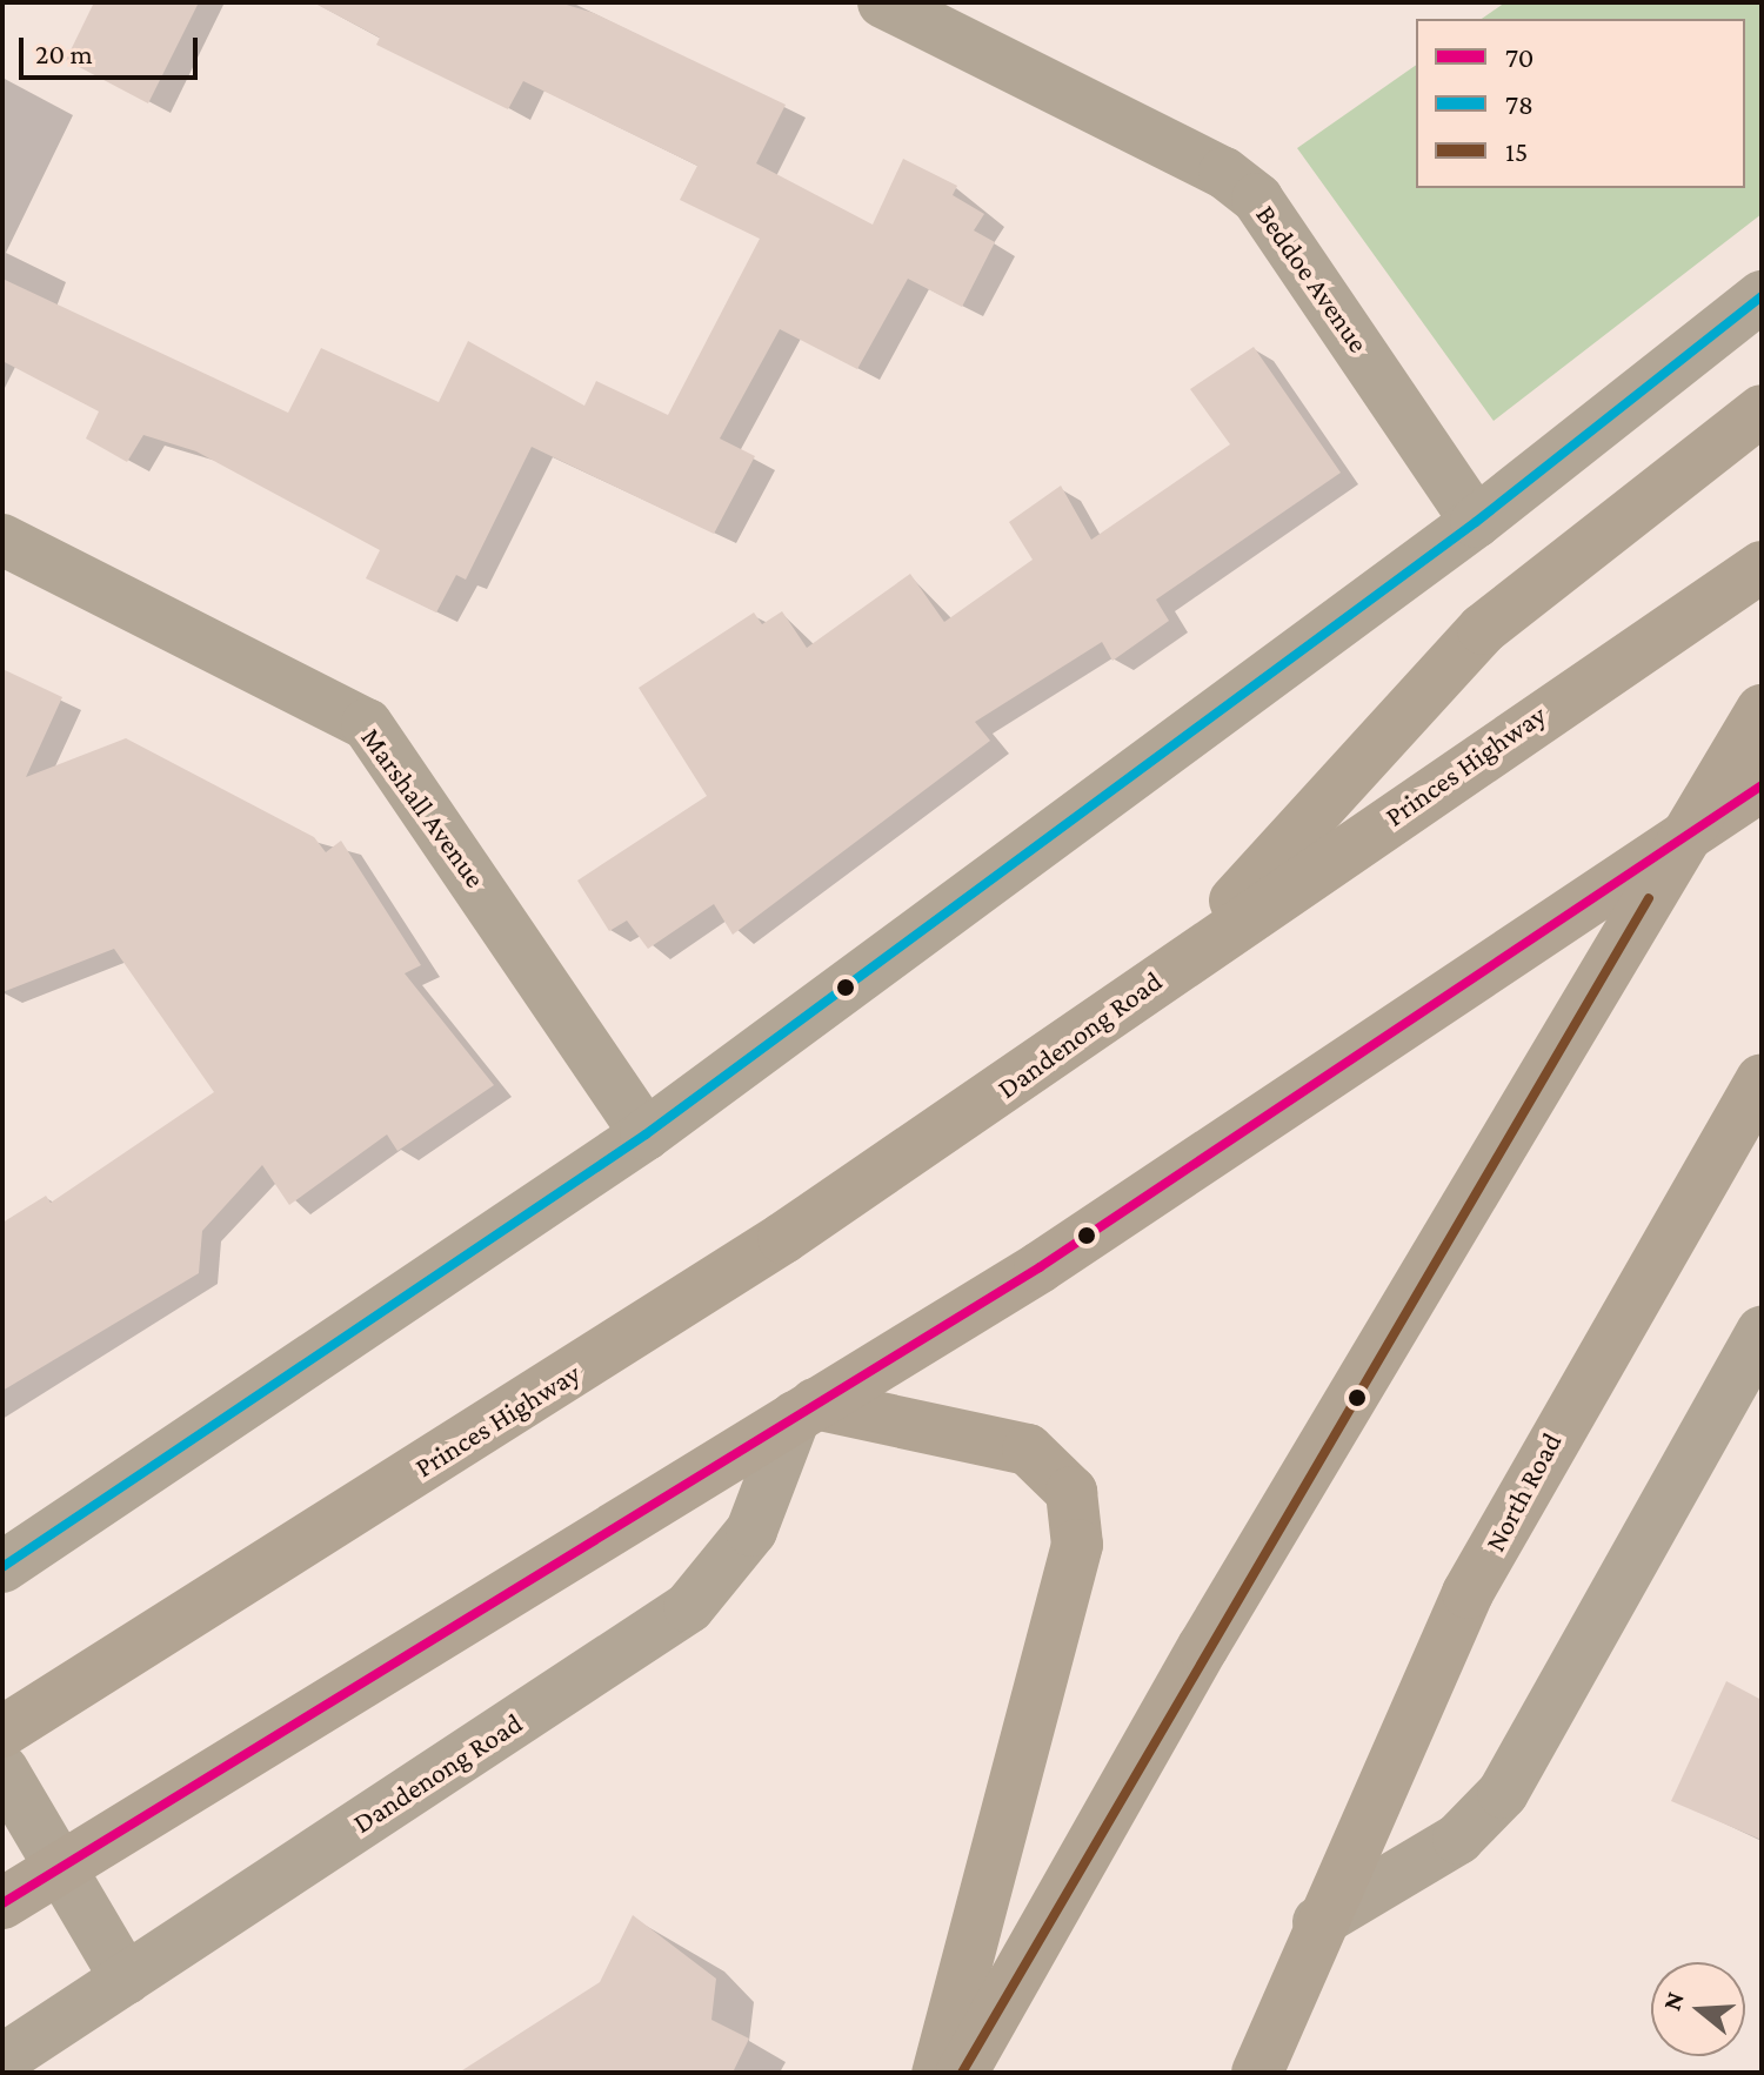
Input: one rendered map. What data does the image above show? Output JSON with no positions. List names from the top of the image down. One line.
{"streets":{"highway":["Princes Highway","Dandenong Road","North Road"],"street":["Beddoe Avenue","Marshall Avenue"]},"crossings":[["Princes Highway","Dandenong Road"]],"lines":["transit line 78","transit line 70","transit line 15"],"legend":["70","78","15"],"scale_bar":"20 m","north":"left"}
